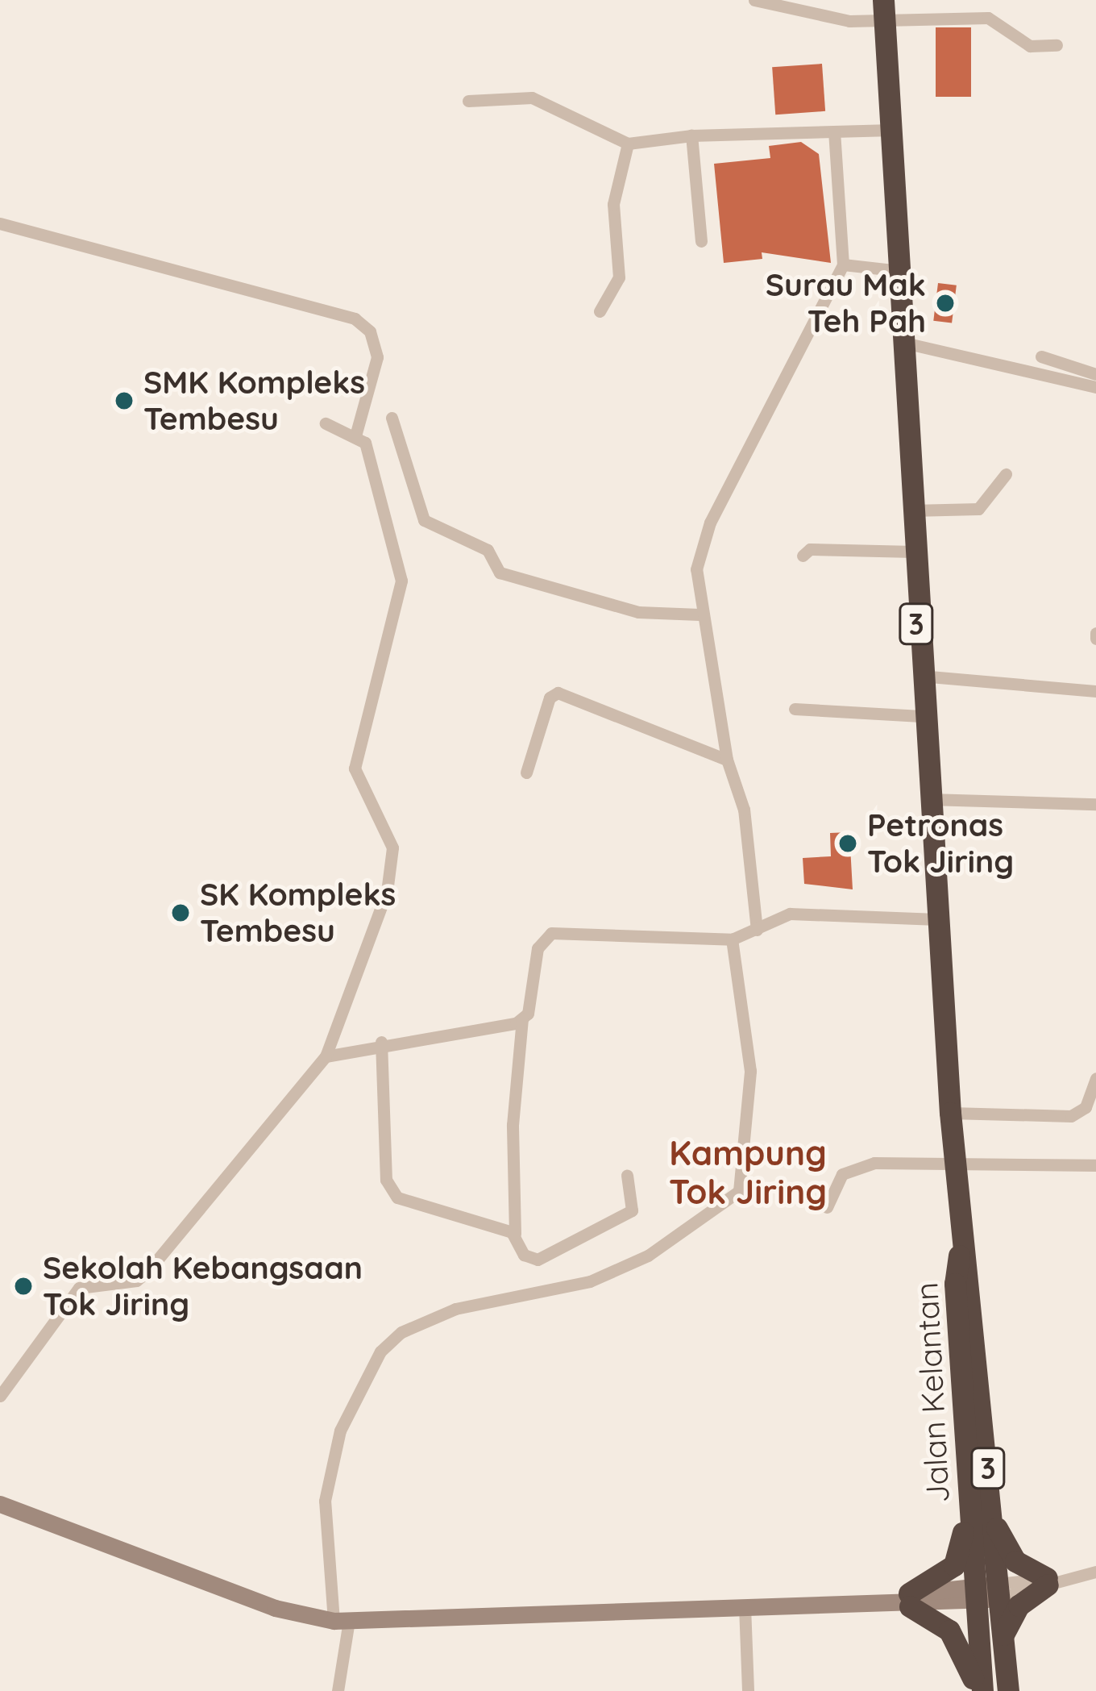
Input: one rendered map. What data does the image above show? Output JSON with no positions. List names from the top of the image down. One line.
{"streets":{"highway":["3","Jalan Kelantan"]},"crossings":[["3","Jalan Kelantan"]],"districts":["Kampung Tok Jiring"],"places":["Surau Mak Teh Pah","SMK Kompleks Tembesu","Petronas Tok Jiring","SK Kompleks Tembesu","Sekolah Kebangsaan Tok Jiring"]}
